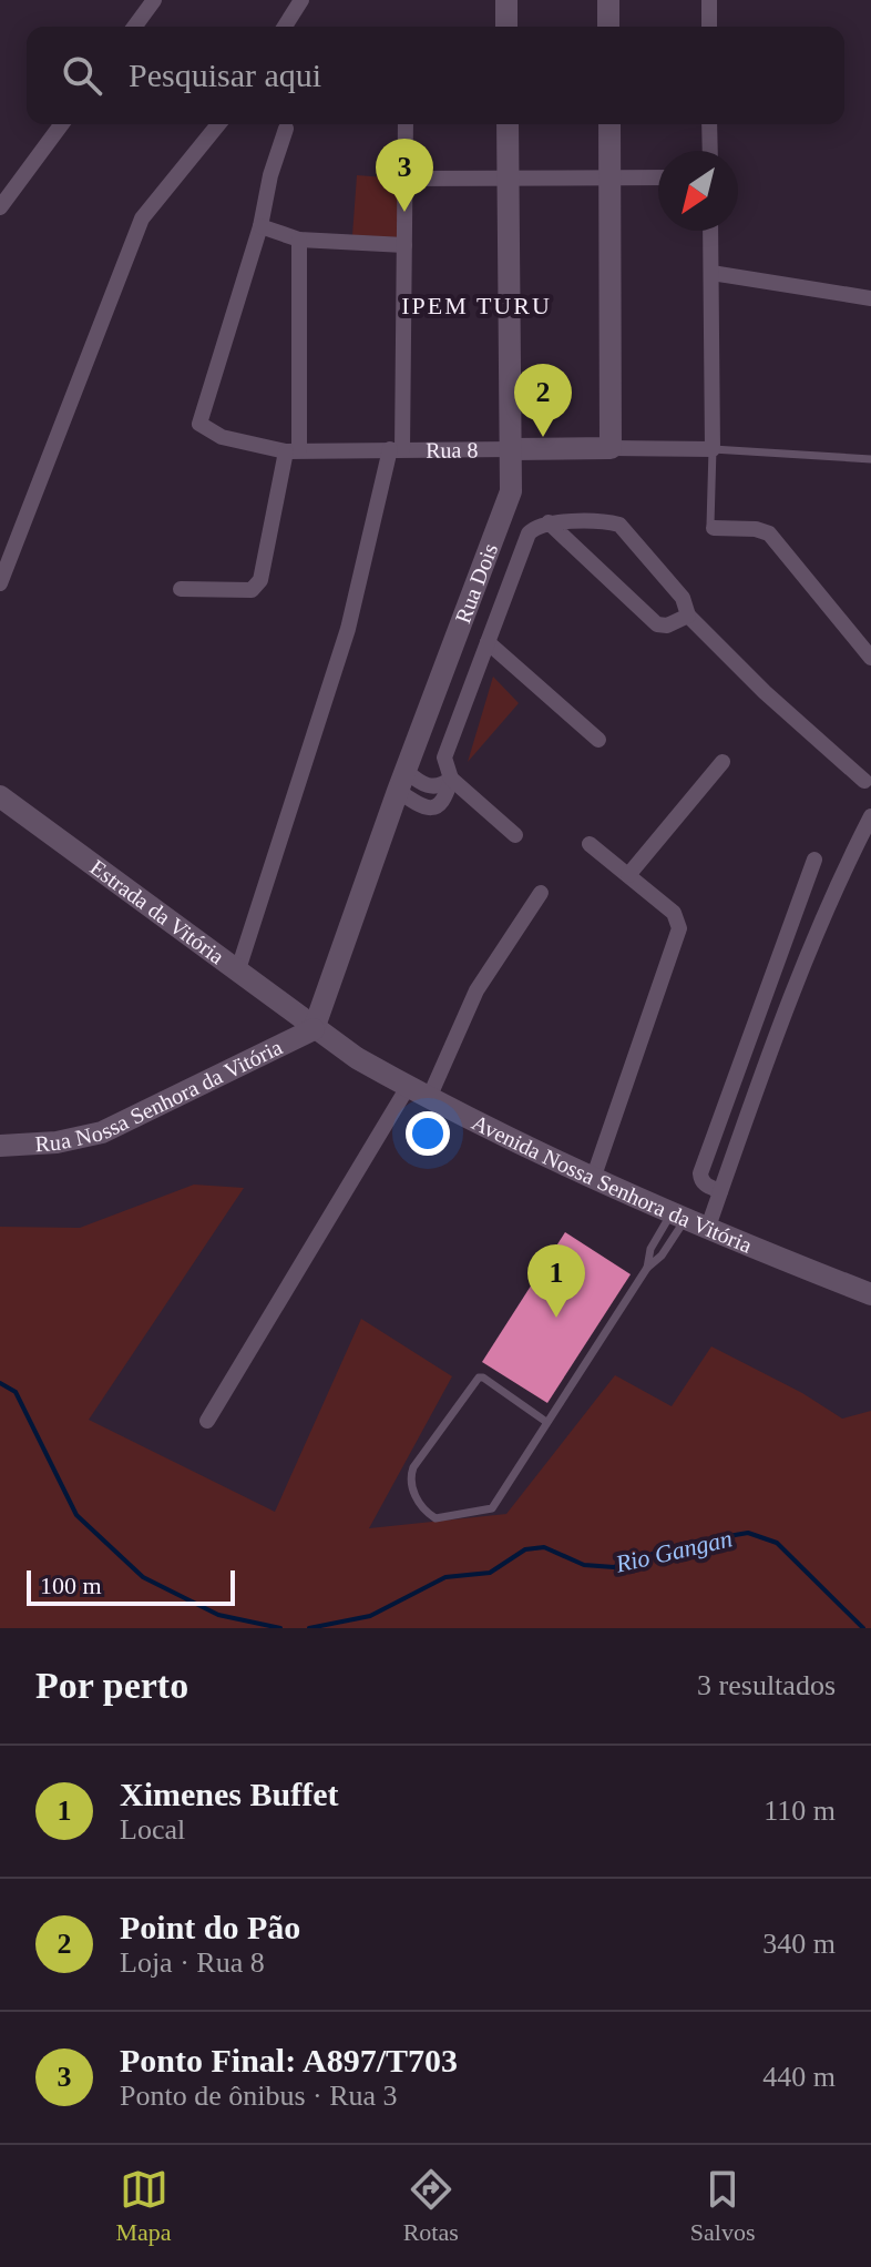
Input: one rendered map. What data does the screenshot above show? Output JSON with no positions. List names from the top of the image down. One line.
{"streets":{"street":["Rua 8","Rua Dois","Estrada da Vitória","Rua Nossa Senhora da Vitória","Avenida Nossa Senhora da Vitória"]},"crossings":[["Rua 8","Rua Dois"],["Rua Dois","Estrada da Vitória"],["Rua Dois","Rua Nossa Senhora da Vitória"],["Rua Dois","Avenida Nossa Senhora da Vitória"],["Estrada da Vitória","Rua Nossa Senhora da Vitória"],["Estrada da Vitória","Avenida Nossa Senhora da Vitória"],["Rua Nossa Senhora da Vitória","Avenida Nossa Senhora da Vitória"]],"districts":["IPEM TURU"],"water":["Rio Gangan"],"scale_bar":"100 m","north":"bottom left","page":{"search":"Pesquisar aqui","pins":["3","2","1"],"scale":"100 m","heading":["Por perto","3 resultados"],"list":[{"mark":"1","name":"Ximenes Buffet","note":"Local","value":"110 m"},{"mark":"2","name":"Point do Pão","note":"Loja · Rua 8","value":"340 m"},{"mark":"3","name":"Ponto Final: A897/T703","note":"Ponto de ônibus · Rua 3","value":"440 m"}],"nav":["Mapa","Rotas","Salvos"]}}
